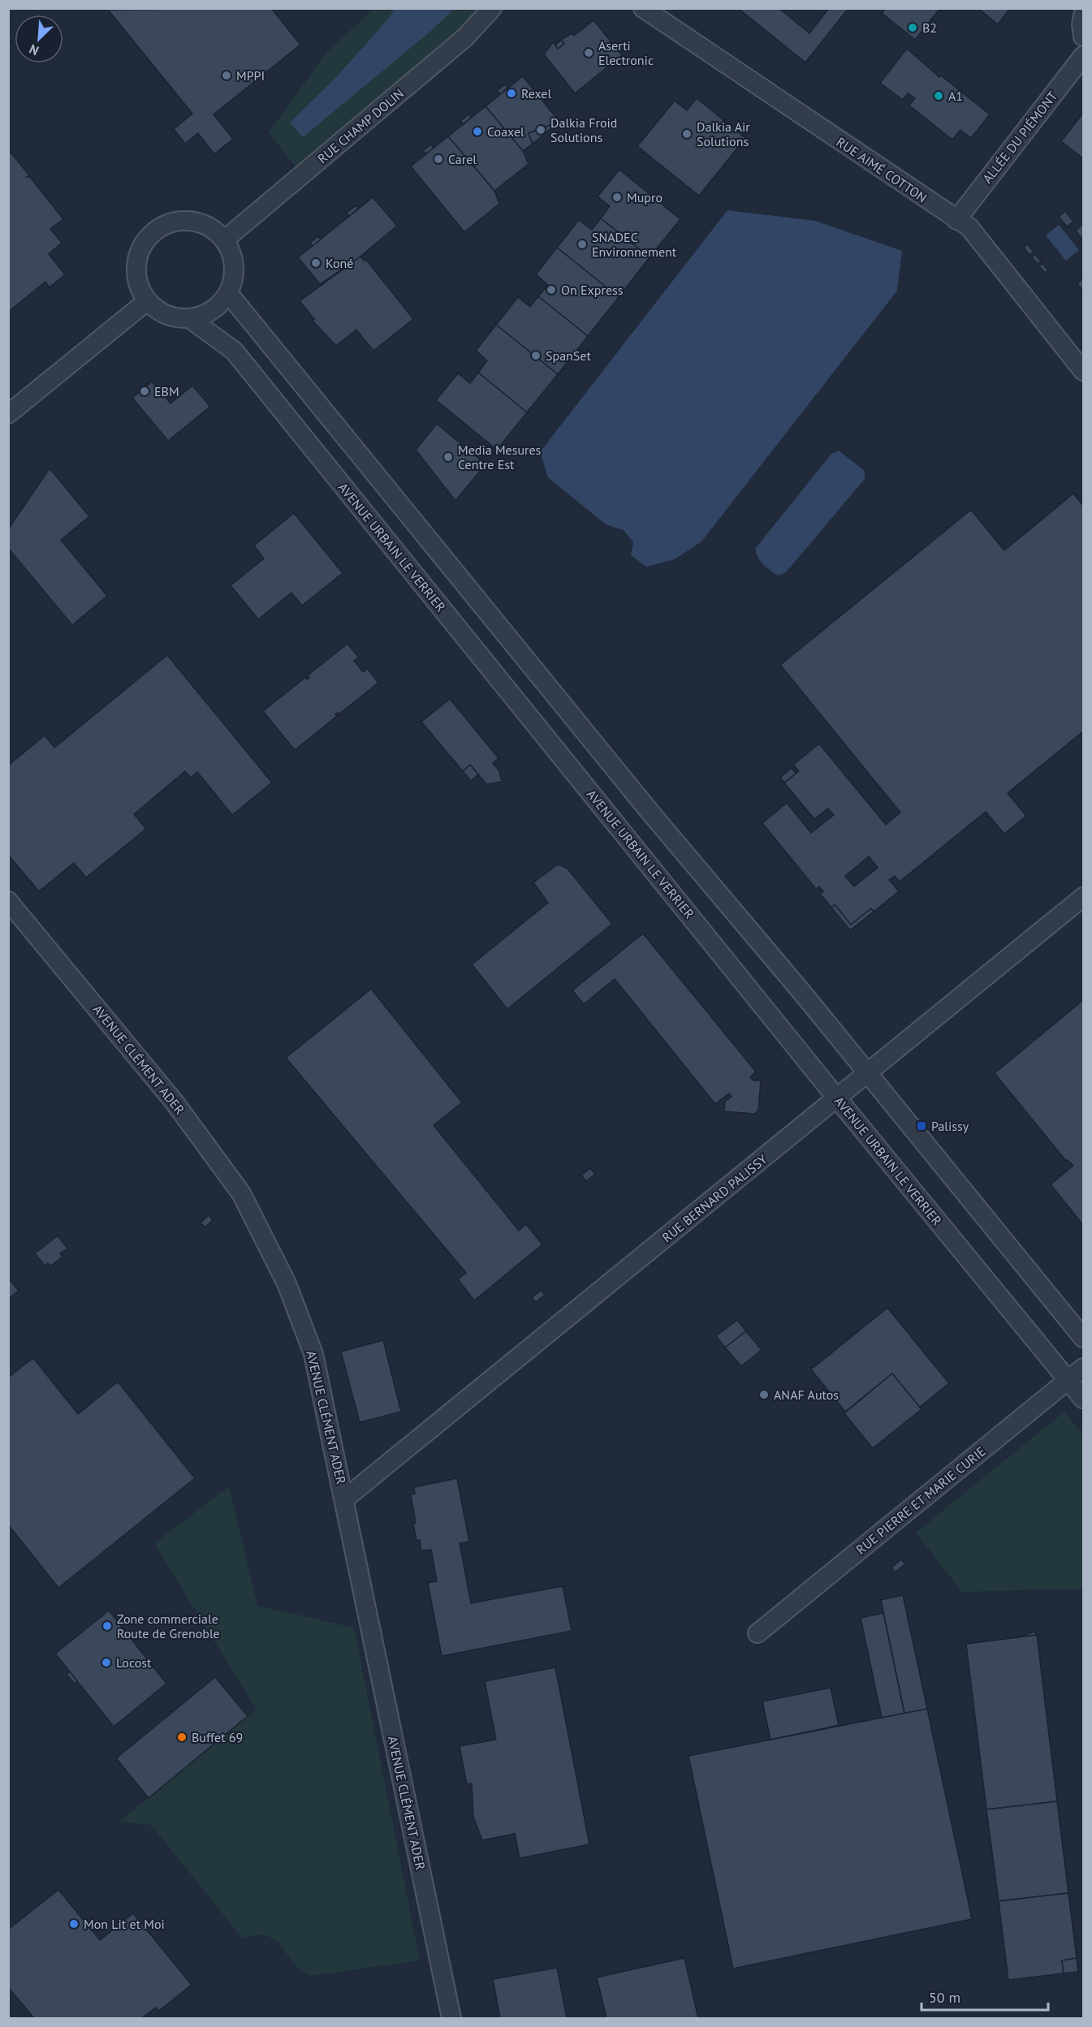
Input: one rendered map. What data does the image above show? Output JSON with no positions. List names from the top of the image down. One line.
{"streets":{"street":["RUE CHAMP DOLIN","ALLÉE DU PIÉMONT","RUE AIMÉ COTTON","AVENUE URBAIN LE VERRIER","AVENUE CLÉMENT ADER","RUE BERNARD PALISSY","RUE PIERRE ET MARIE CURIE"]},"crossings":[["RUE CHAMP DOLIN","AVENUE URBAIN LE VERRIER"],["ALLÉE DU PIÉMONT","RUE AIMÉ COTTON"],["AVENUE URBAIN LE VERRIER","RUE BERNARD PALISSY"],["AVENUE URBAIN LE VERRIER","RUE PIERRE ET MARIE CURIE"],["AVENUE CLÉMENT ADER","RUE BERNARD PALISSY"]],"places":{"other":["B2","Aserti Electronic","MPPI","Rexel","A1","Dalkia Froid Solutions","Coaxel","Dalkia Air Solutions","Carel","Mupro","SNADEC Environnement","Koné","On Express","SpanSet","EBM","Media Mesures Centre Est","ANAF Autos","Zone commerciale Route de Grenoble","Locost","Buffet 69","Mon Lit et Moi"],"transit":["Palissy"]},"scale_bar":"50 m","north":"bottom left"}
